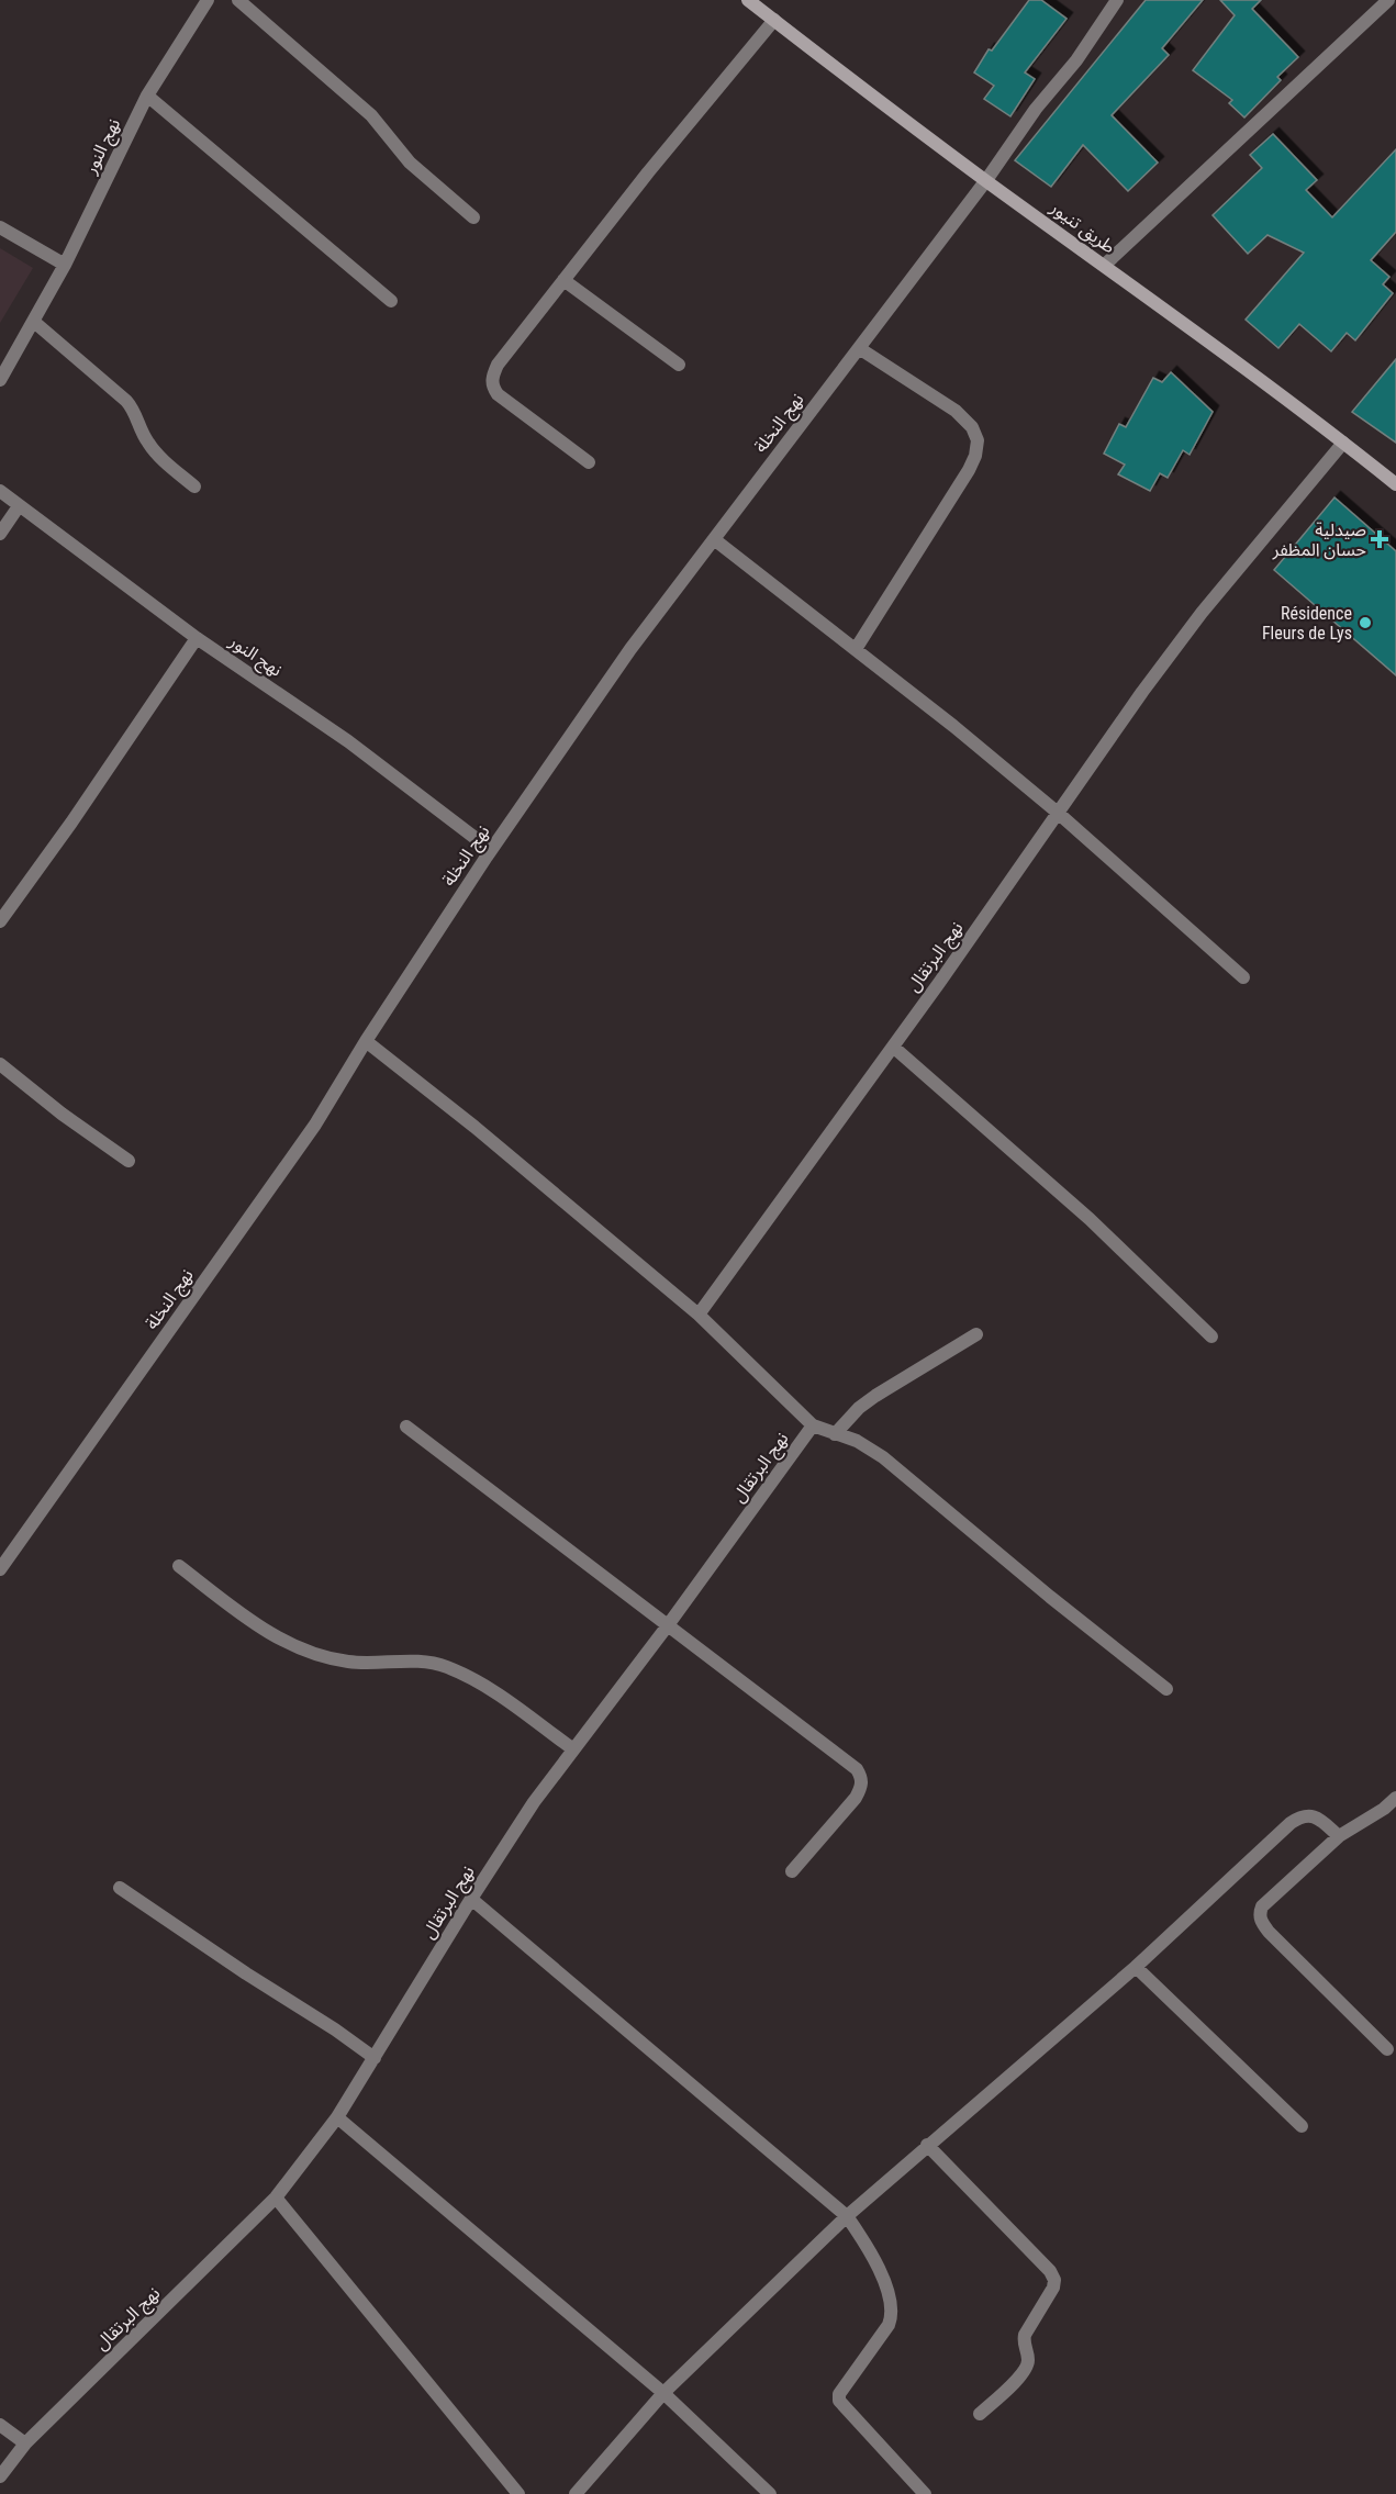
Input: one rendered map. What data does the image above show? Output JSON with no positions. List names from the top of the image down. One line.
{"streets":{"main road":["طريق تنيور"],"street":["نهج النور","نهج النخلة","نهج البرتقال"]},"crossings":[["نهج النور","نهج النخلة"],["طريق تنيور","نهج النخلة"],["طريق تنيور","نهج البرتقال"]],"places":{"health":["صيدلية حسان المظفر"],"other":["Résidence Fleurs de Lys"]}}
